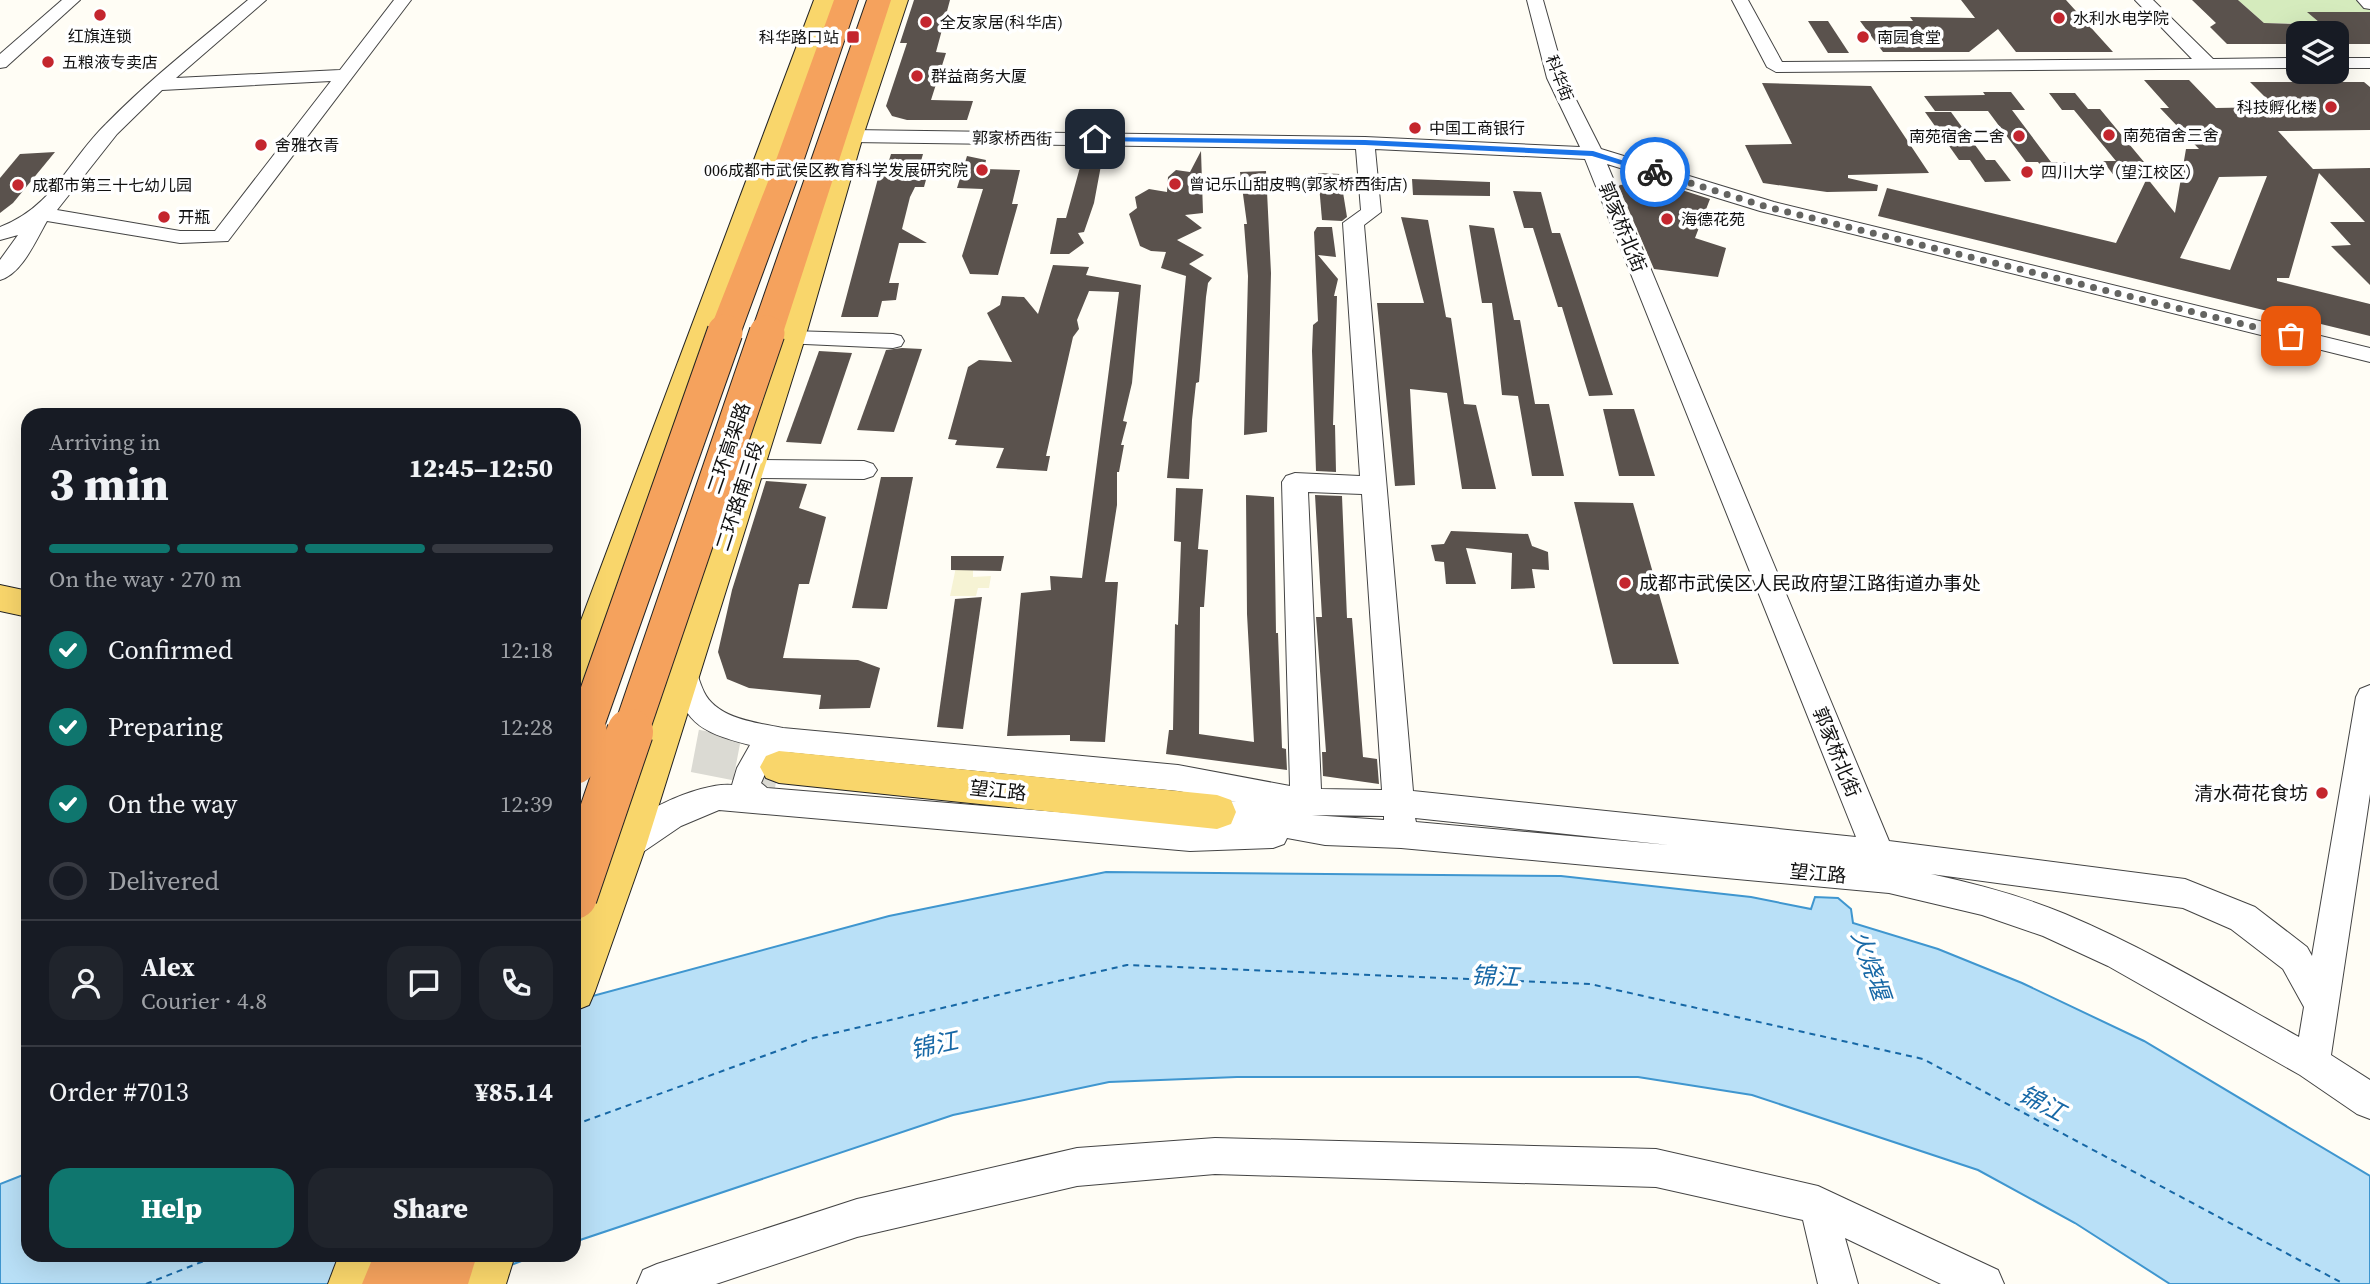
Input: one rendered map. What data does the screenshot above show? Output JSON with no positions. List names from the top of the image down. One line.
{"streets":{"highway":["二环高架路"],"main road":["二环路南三段","望江路"],"street":["科华街","郭家桥西街","郭家桥北街"]},"crossings":[["科华街","郭家桥西街"],["科华街","郭家桥北街"],["郭家桥西街","郭家桥北街"],["郭家桥西街","二环路南三段"],["郭家桥北街","望江路"],["二环高架路","二环路南三段"]],"water":["火烧堰","锦江"],"places":{"other":["红旗连锁","水利水电学院","全友家居(科华店)","南园食堂","五粮液专卖店","群益商务大厦","科技孵化楼","中国工商银行","南苑宿舍三舍","南苑宿舍二舍","舍雅衣青","006成都市武侯区教育科学发展研究院","四川大学（望江校区）","曾记乐山甜皮鸭(郭家桥西街店)","成都市第三十七幼儿园","开瓶","海德花苑","成都市武侯区人民政府望江路街道办事处","清水荷花食坊"],"transit":["科华路口站"]},"page":{"heading":["3 min","Arriving in","12:45–12:50"],"panel":["Alex","Courier · 4.8","Order #7013","¥85.14"],"bar":"On the way · 270 m","list":[["Confirmed","12:18"],["Preparing","12:28"],["On the way","12:39"],"Delivered"],"buttons":["Help","Share"]}}
